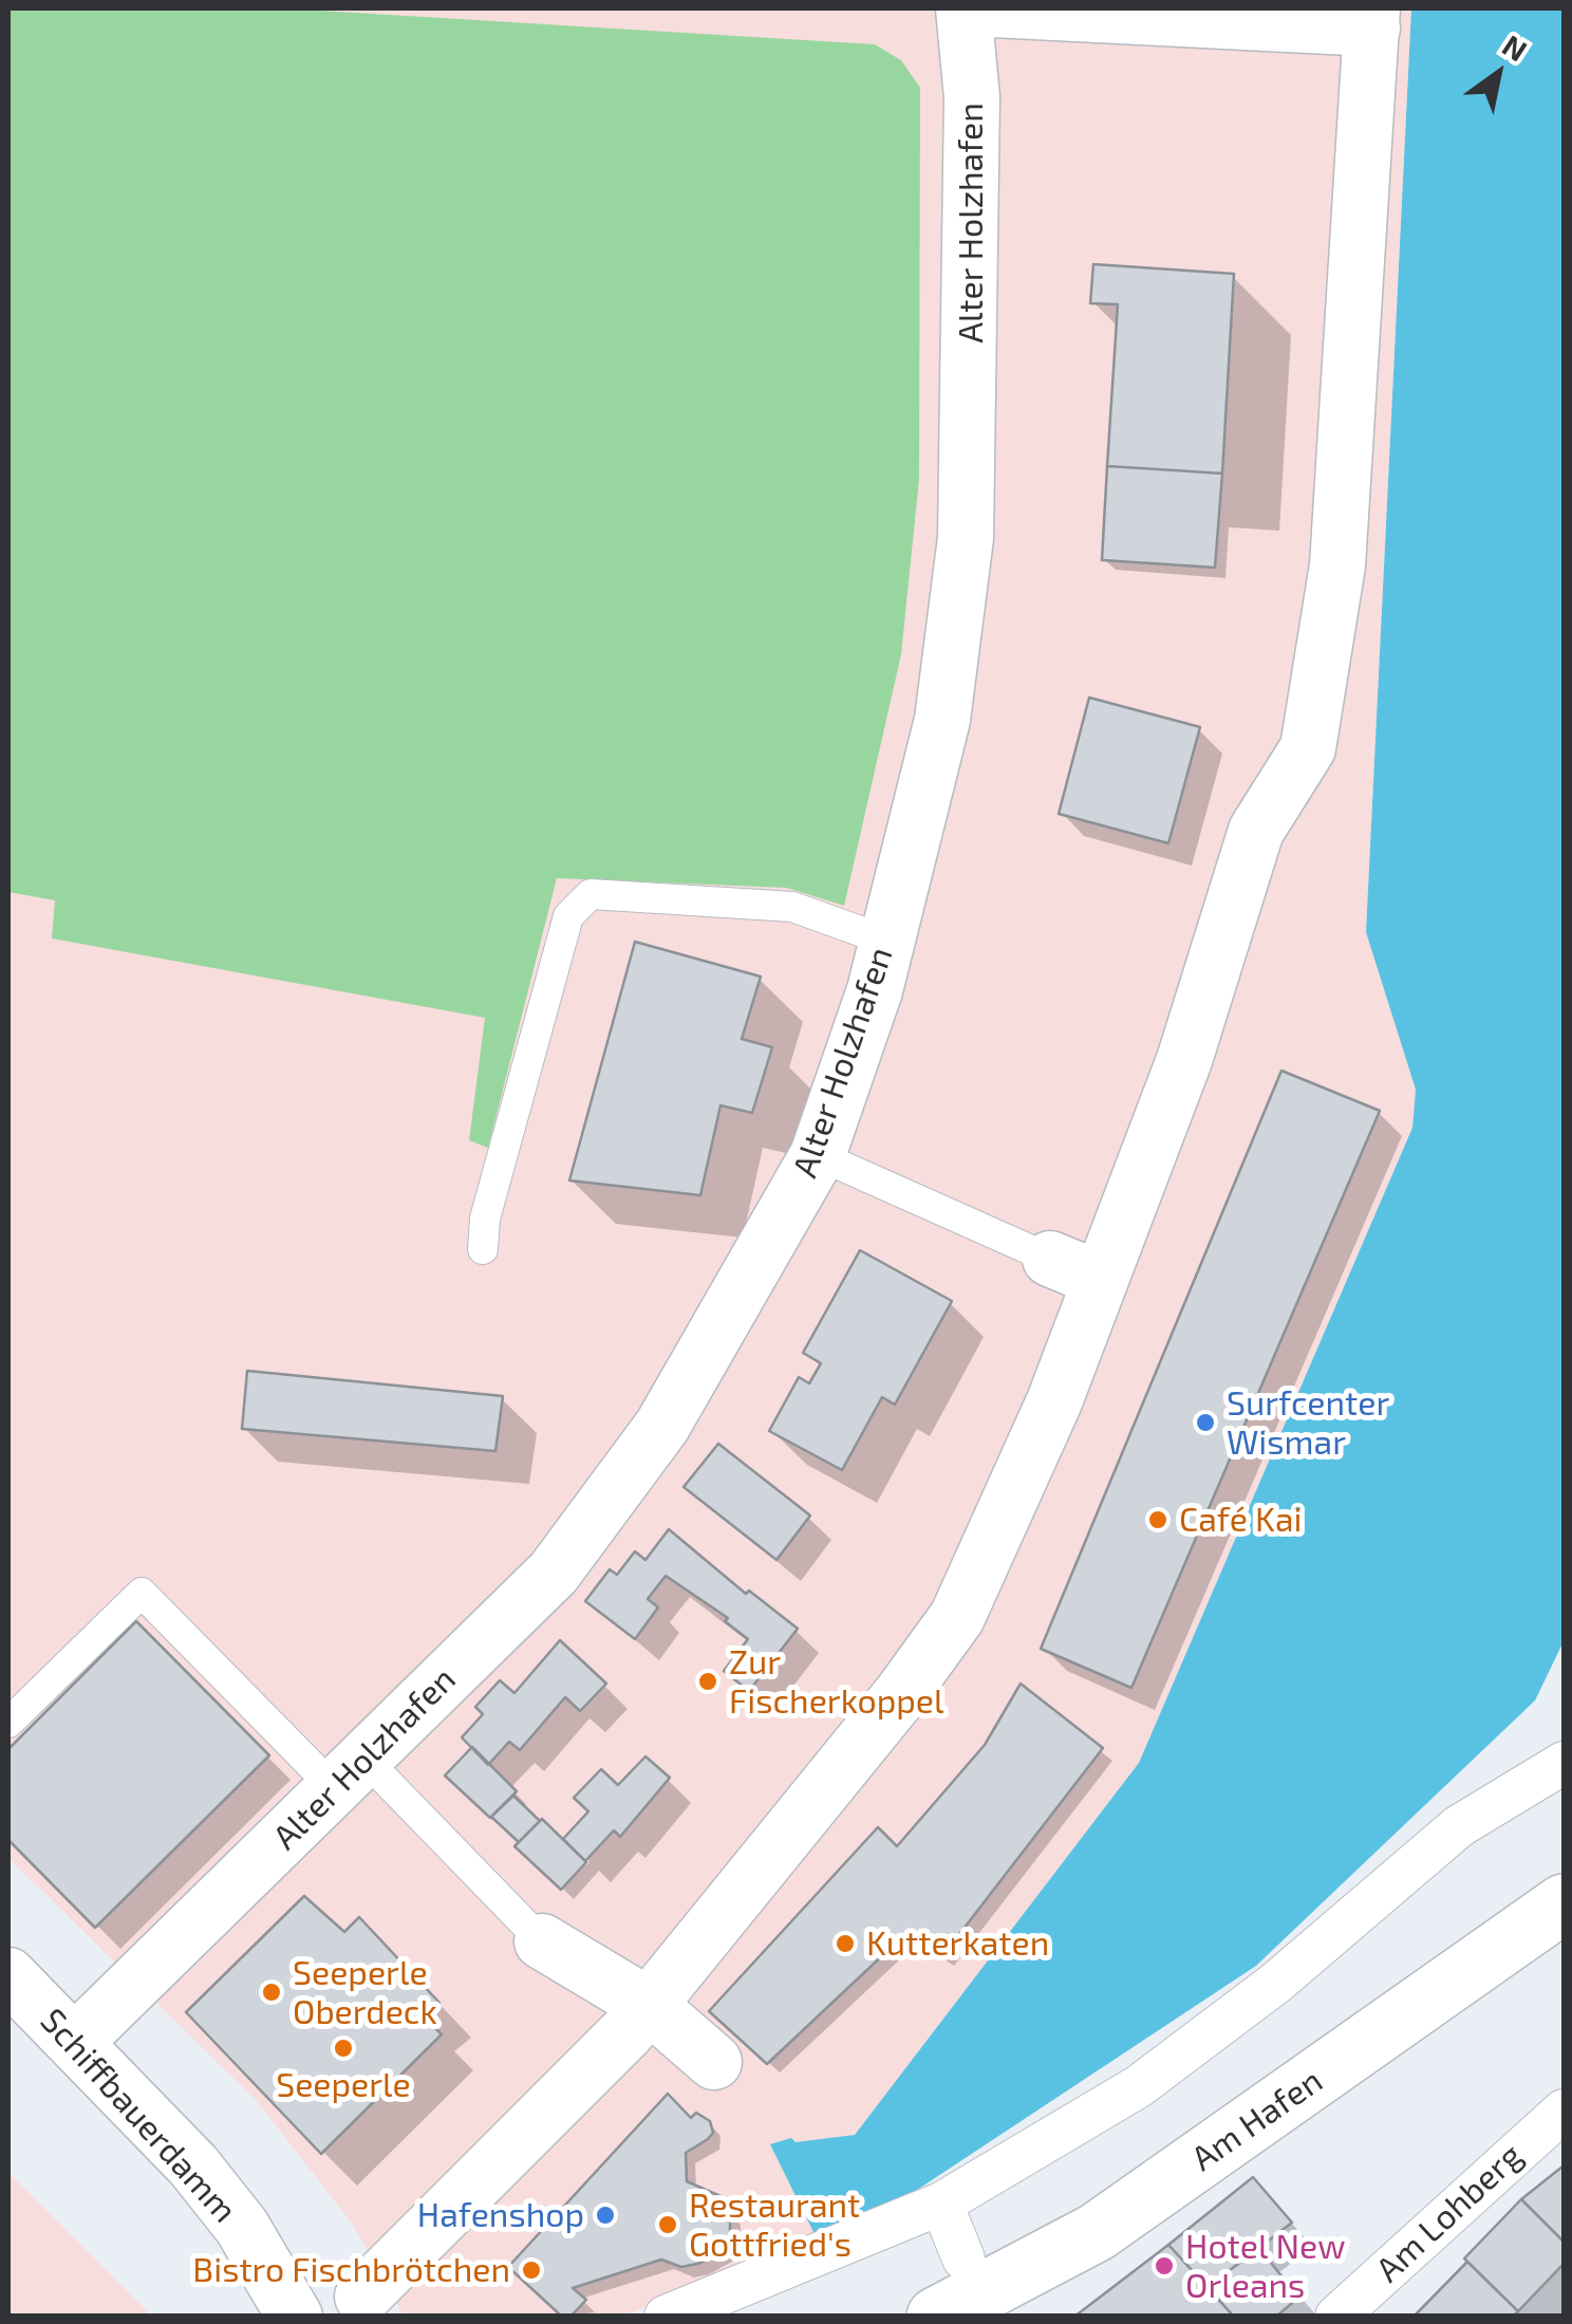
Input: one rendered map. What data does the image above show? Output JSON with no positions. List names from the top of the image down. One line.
{"streets":{"street":["Alter Holzhafen","Schiffbauerdamm","Am Hafen","Am Lohberg"]},"crossings":[["Alter Holzhafen","Schiffbauerdamm"]],"places":["Surfcenter Wismar","Café Kai","Zur Fischerkoppel","Kutterkaten","Seeperle Oberdeck","Seeperle","Hafenshop","Restaurant Gottfried's","Hotel New Orleans","Bistro Fischbrötchen"],"north":"top right"}
